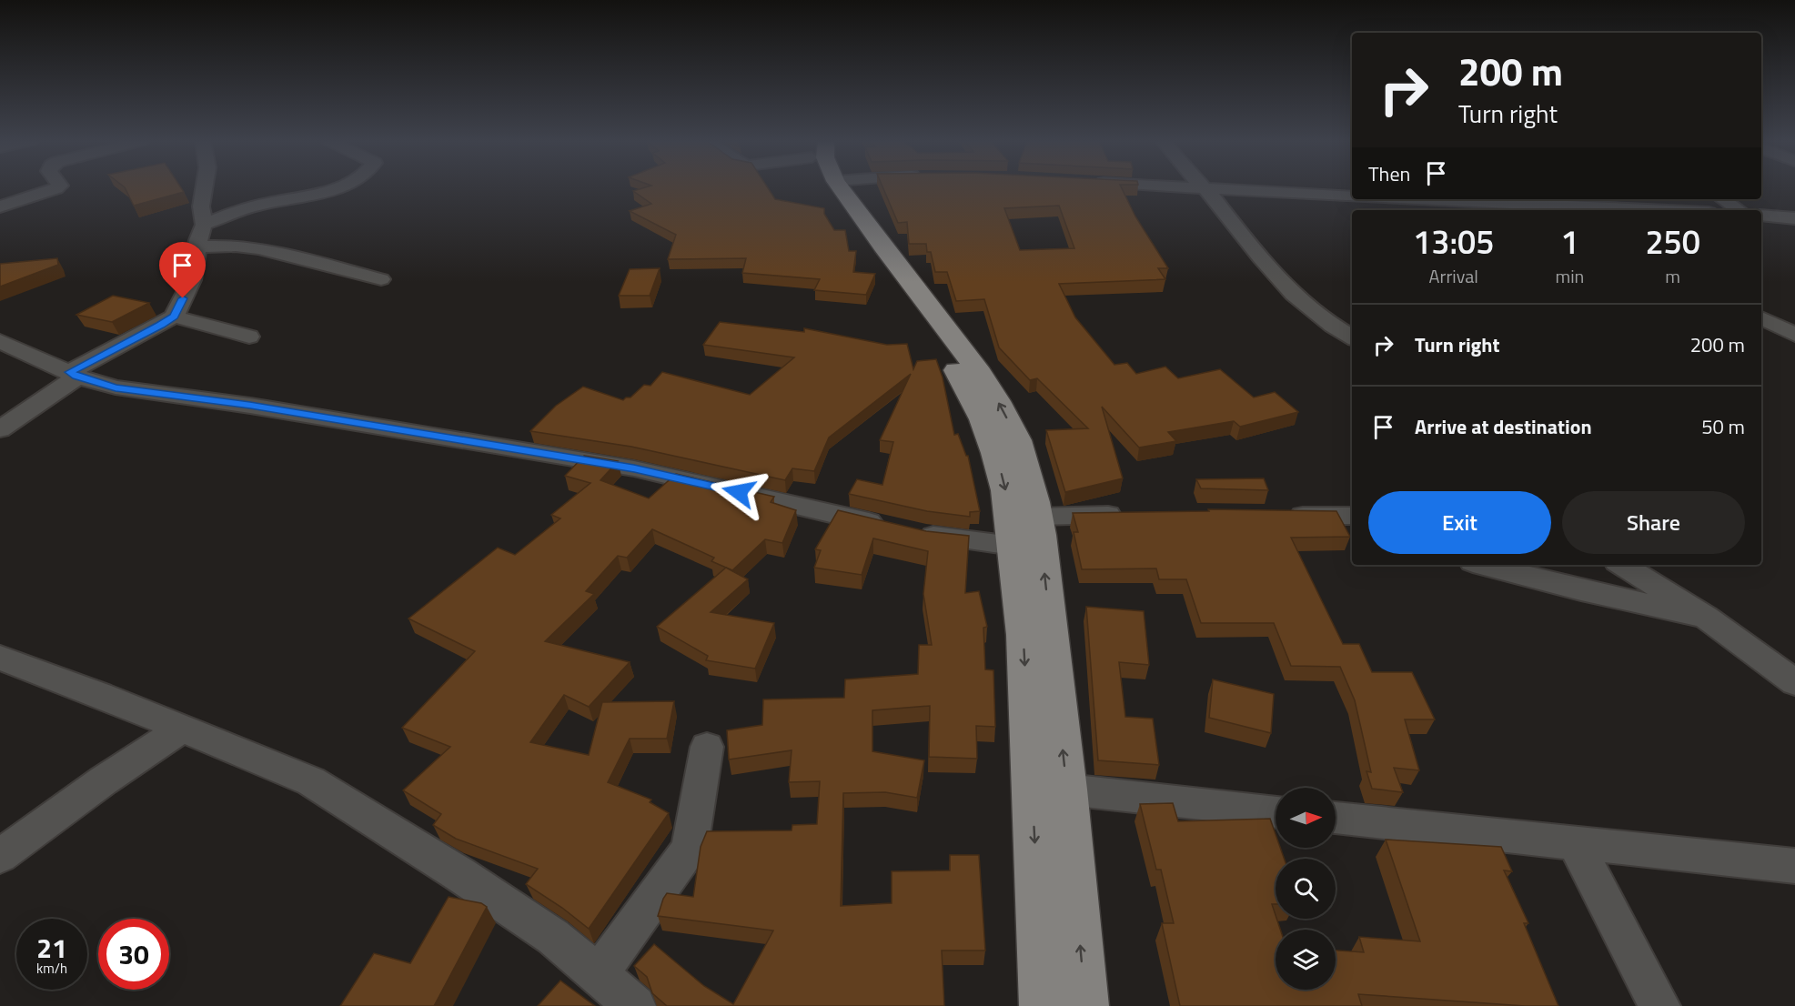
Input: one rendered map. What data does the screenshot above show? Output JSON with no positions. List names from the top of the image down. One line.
{"north":"right","page":{"turn":["200 m","Turn right"],"then":"Then","eta":["13:05","Arrival","1","min","250","m"],"list":[{"name":"Turn right","value":"200 m"},{"name":"Arrive at destination","value":"50 m"}],"buttons":["Exit","Share"],"speed":"21 km/h","limit":"30"}}
